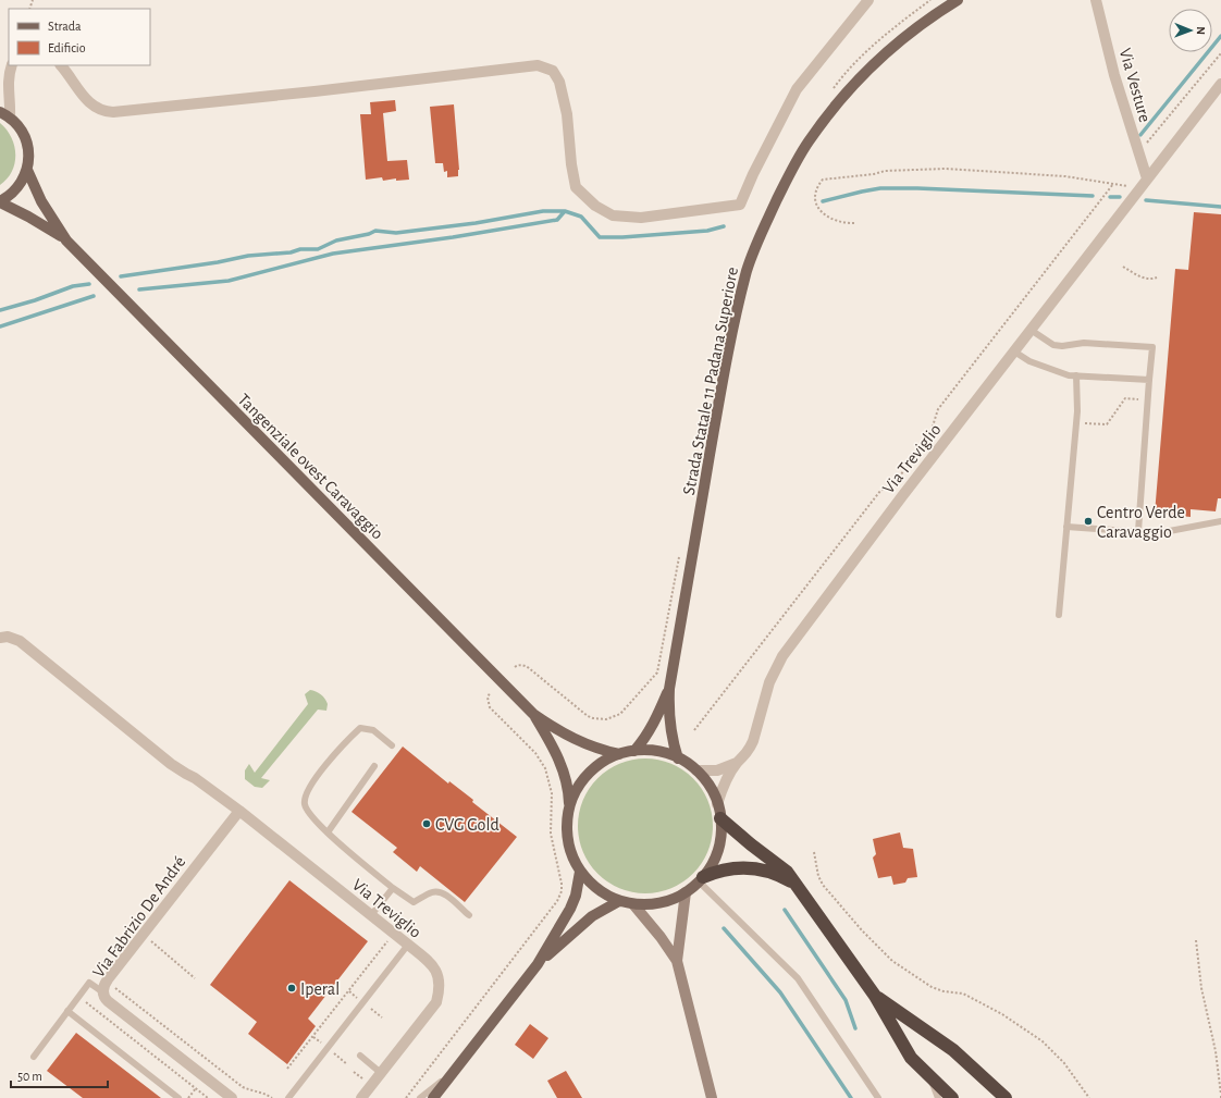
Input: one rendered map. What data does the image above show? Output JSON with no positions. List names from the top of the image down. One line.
{"streets":{"main road":["Strada Statale 11 Padana Superiore","Tangenziale ovest Caravaggio"],"street":["Via Vesture","Via Treviglio","Via Fabrizio De André"]},"crossings":[["Via Vesture","Via Treviglio"],["Strada Statale 11 Padana Superiore","Via Treviglio"],["Strada Statale 11 Padana Superiore","Tangenziale ovest Caravaggio"],["Via Treviglio","Tangenziale ovest Caravaggio"],["Via Treviglio","Via Fabrizio De André"]],"places":["Centro Verde Caravaggio","CVG Gold","Iperal"],"legend":["Strada","Edificio"],"scale_bar":"50 m","north":"right"}
